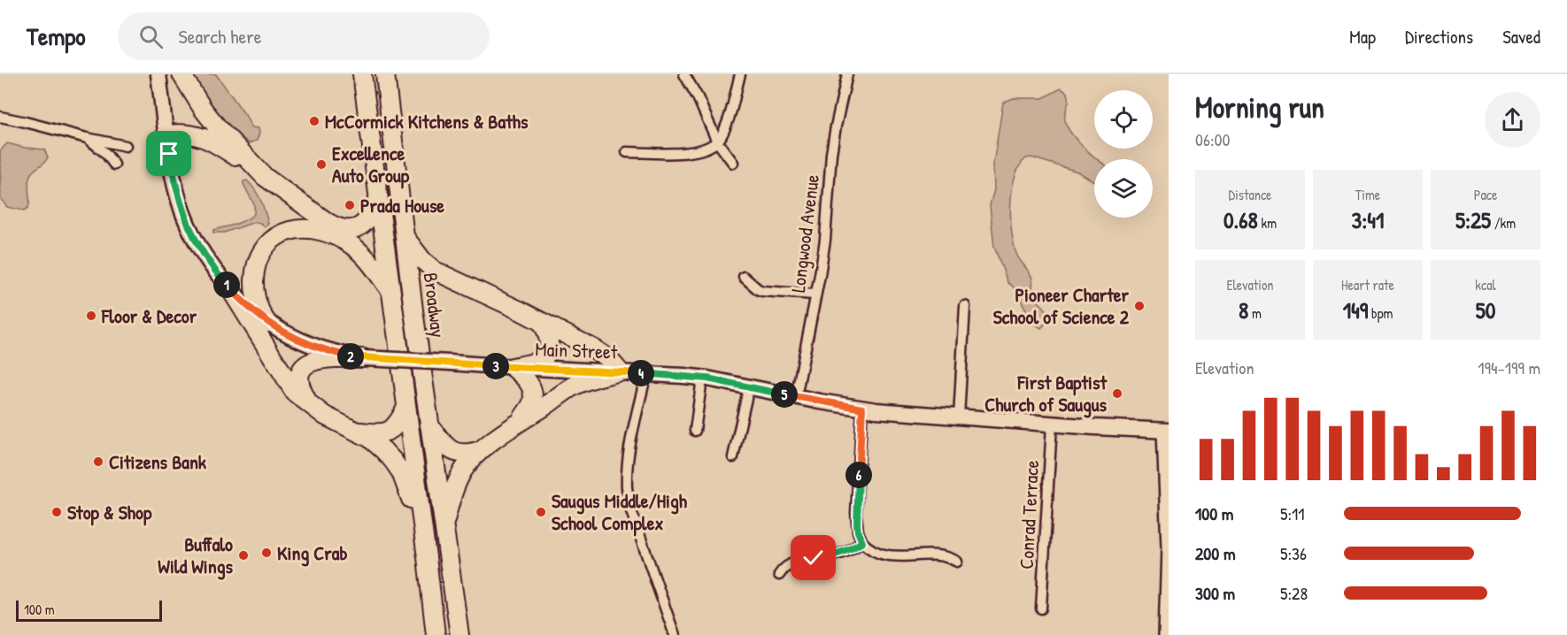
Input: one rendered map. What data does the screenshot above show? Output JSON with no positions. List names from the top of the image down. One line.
{"streets":{"highway":["Broadway"],"main road":["Main Street"],"street":["Longwood Avenue","Conrad Terrace"]},"crossings":[["Longwood Avenue","Main Street"],["Main Street","Conrad Terrace"]],"places":["McCormick Kitchens & Baths","Excellence Auto Group","Prada House","Pioneer Charter School of Science 2","Floor & Decor","First Baptist Church of Saugus","Citizens Bank","Stop & Shop","Saugus Middle/High School Complex","King Crab","Buffalo Wild Wings"],"scale_bar":"100 m","page":{"header":"Tempo","search":"Search here","nav":["Map","Directions","Saved"],"heading":["Morning run","06:00"],"stats":[["Distance","0.68 km"],["Time","3:41"],["Pace","5:25 /km"],["Elevation","8 m"],["Heart rate","149 bpm"],["kcal","50"]],"pins":["1","2","3","4","5","6"],"chart":["Elevation","194–199 m"],"list":[{"name":"100 m","note":"5:11"},{"name":"200 m","note":"5:36"},{"name":"300 m","note":"5:28"}],"scale":"100 m"}}
